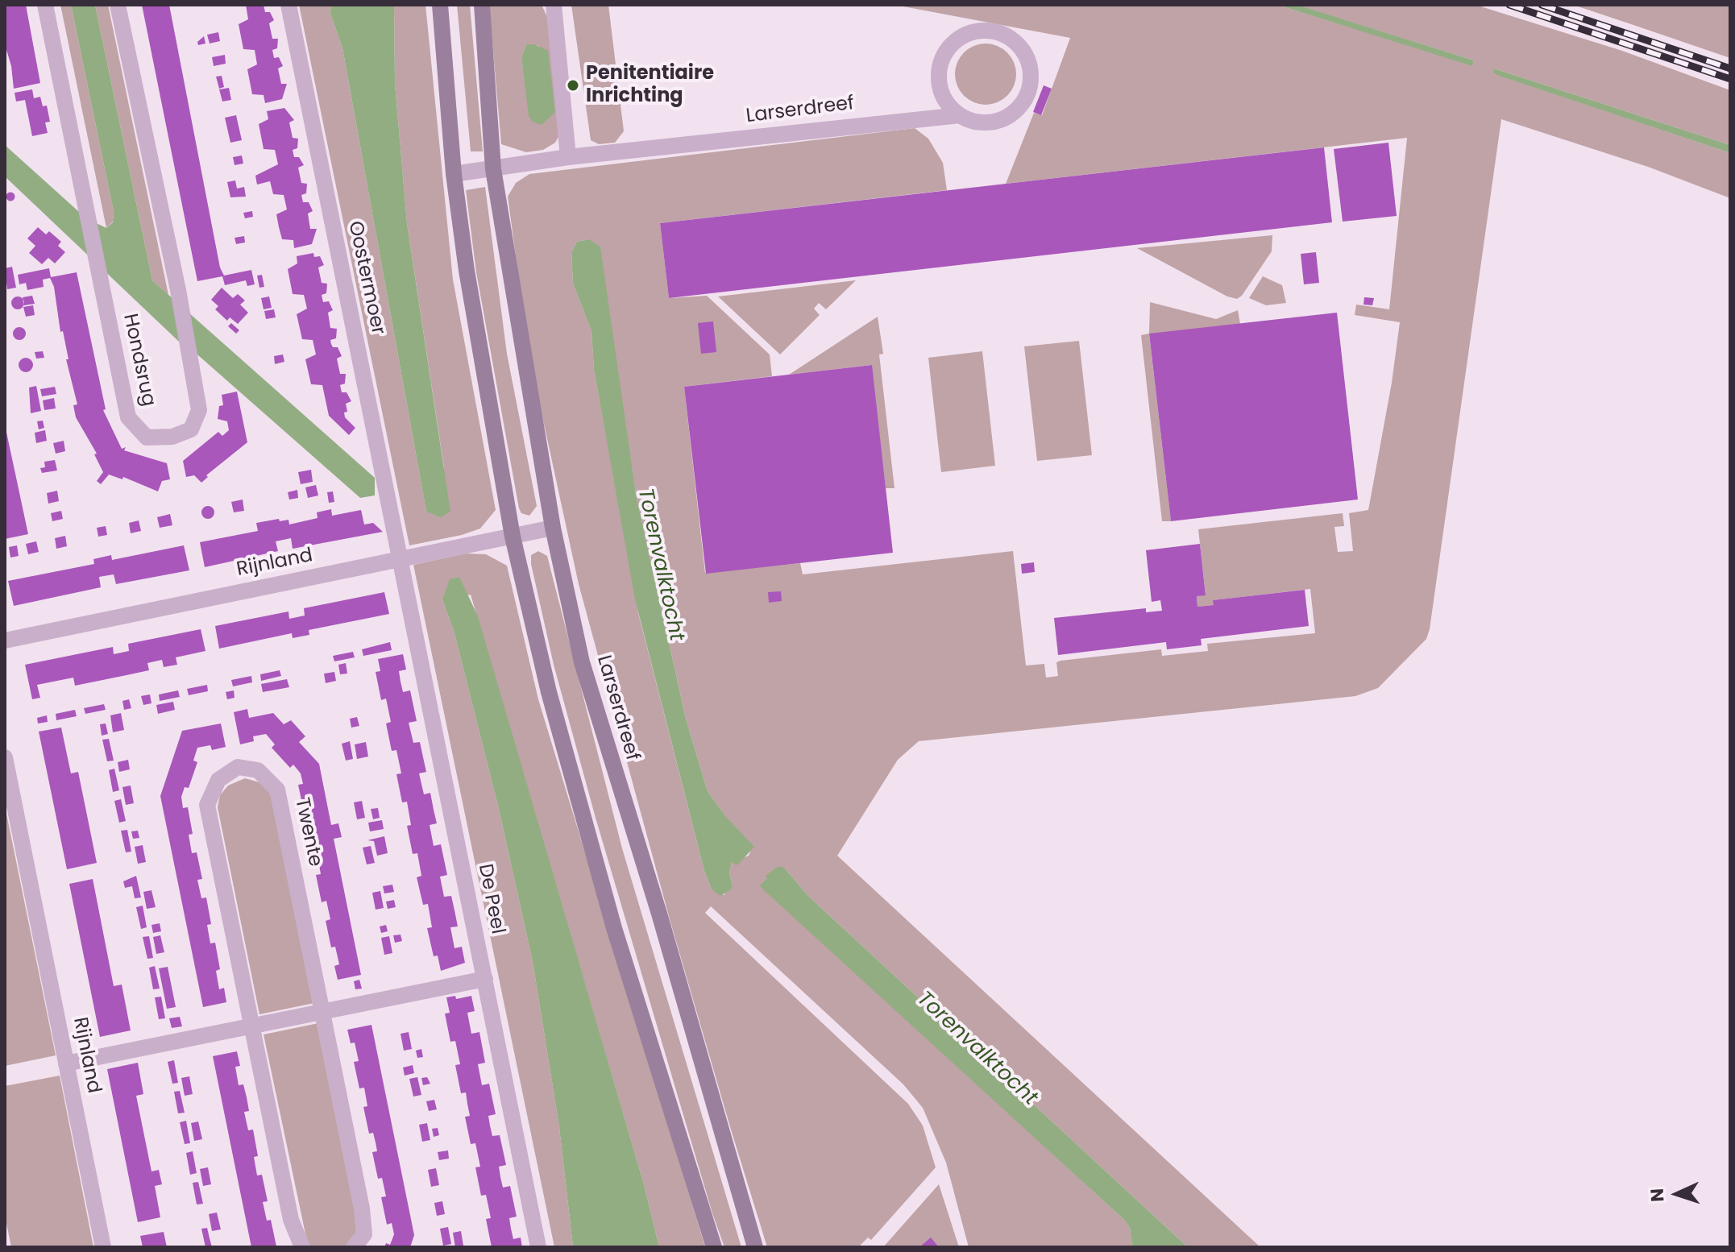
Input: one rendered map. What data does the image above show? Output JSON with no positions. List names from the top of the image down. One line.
{"streets":{"main road":["Larserdreef"],"street":["Oostermoer","Hondsrug","Rijnland","Twente","De Peel"]},"crossings":[["Larserdreef","Rijnland"],["Oostermoer","Rijnland"],["Oostermoer","De Peel"],["Rijnland","De Peel"]],"water":["Torenvalktocht"],"places":["Penitentiaire Inrichting"],"north":"left"}
